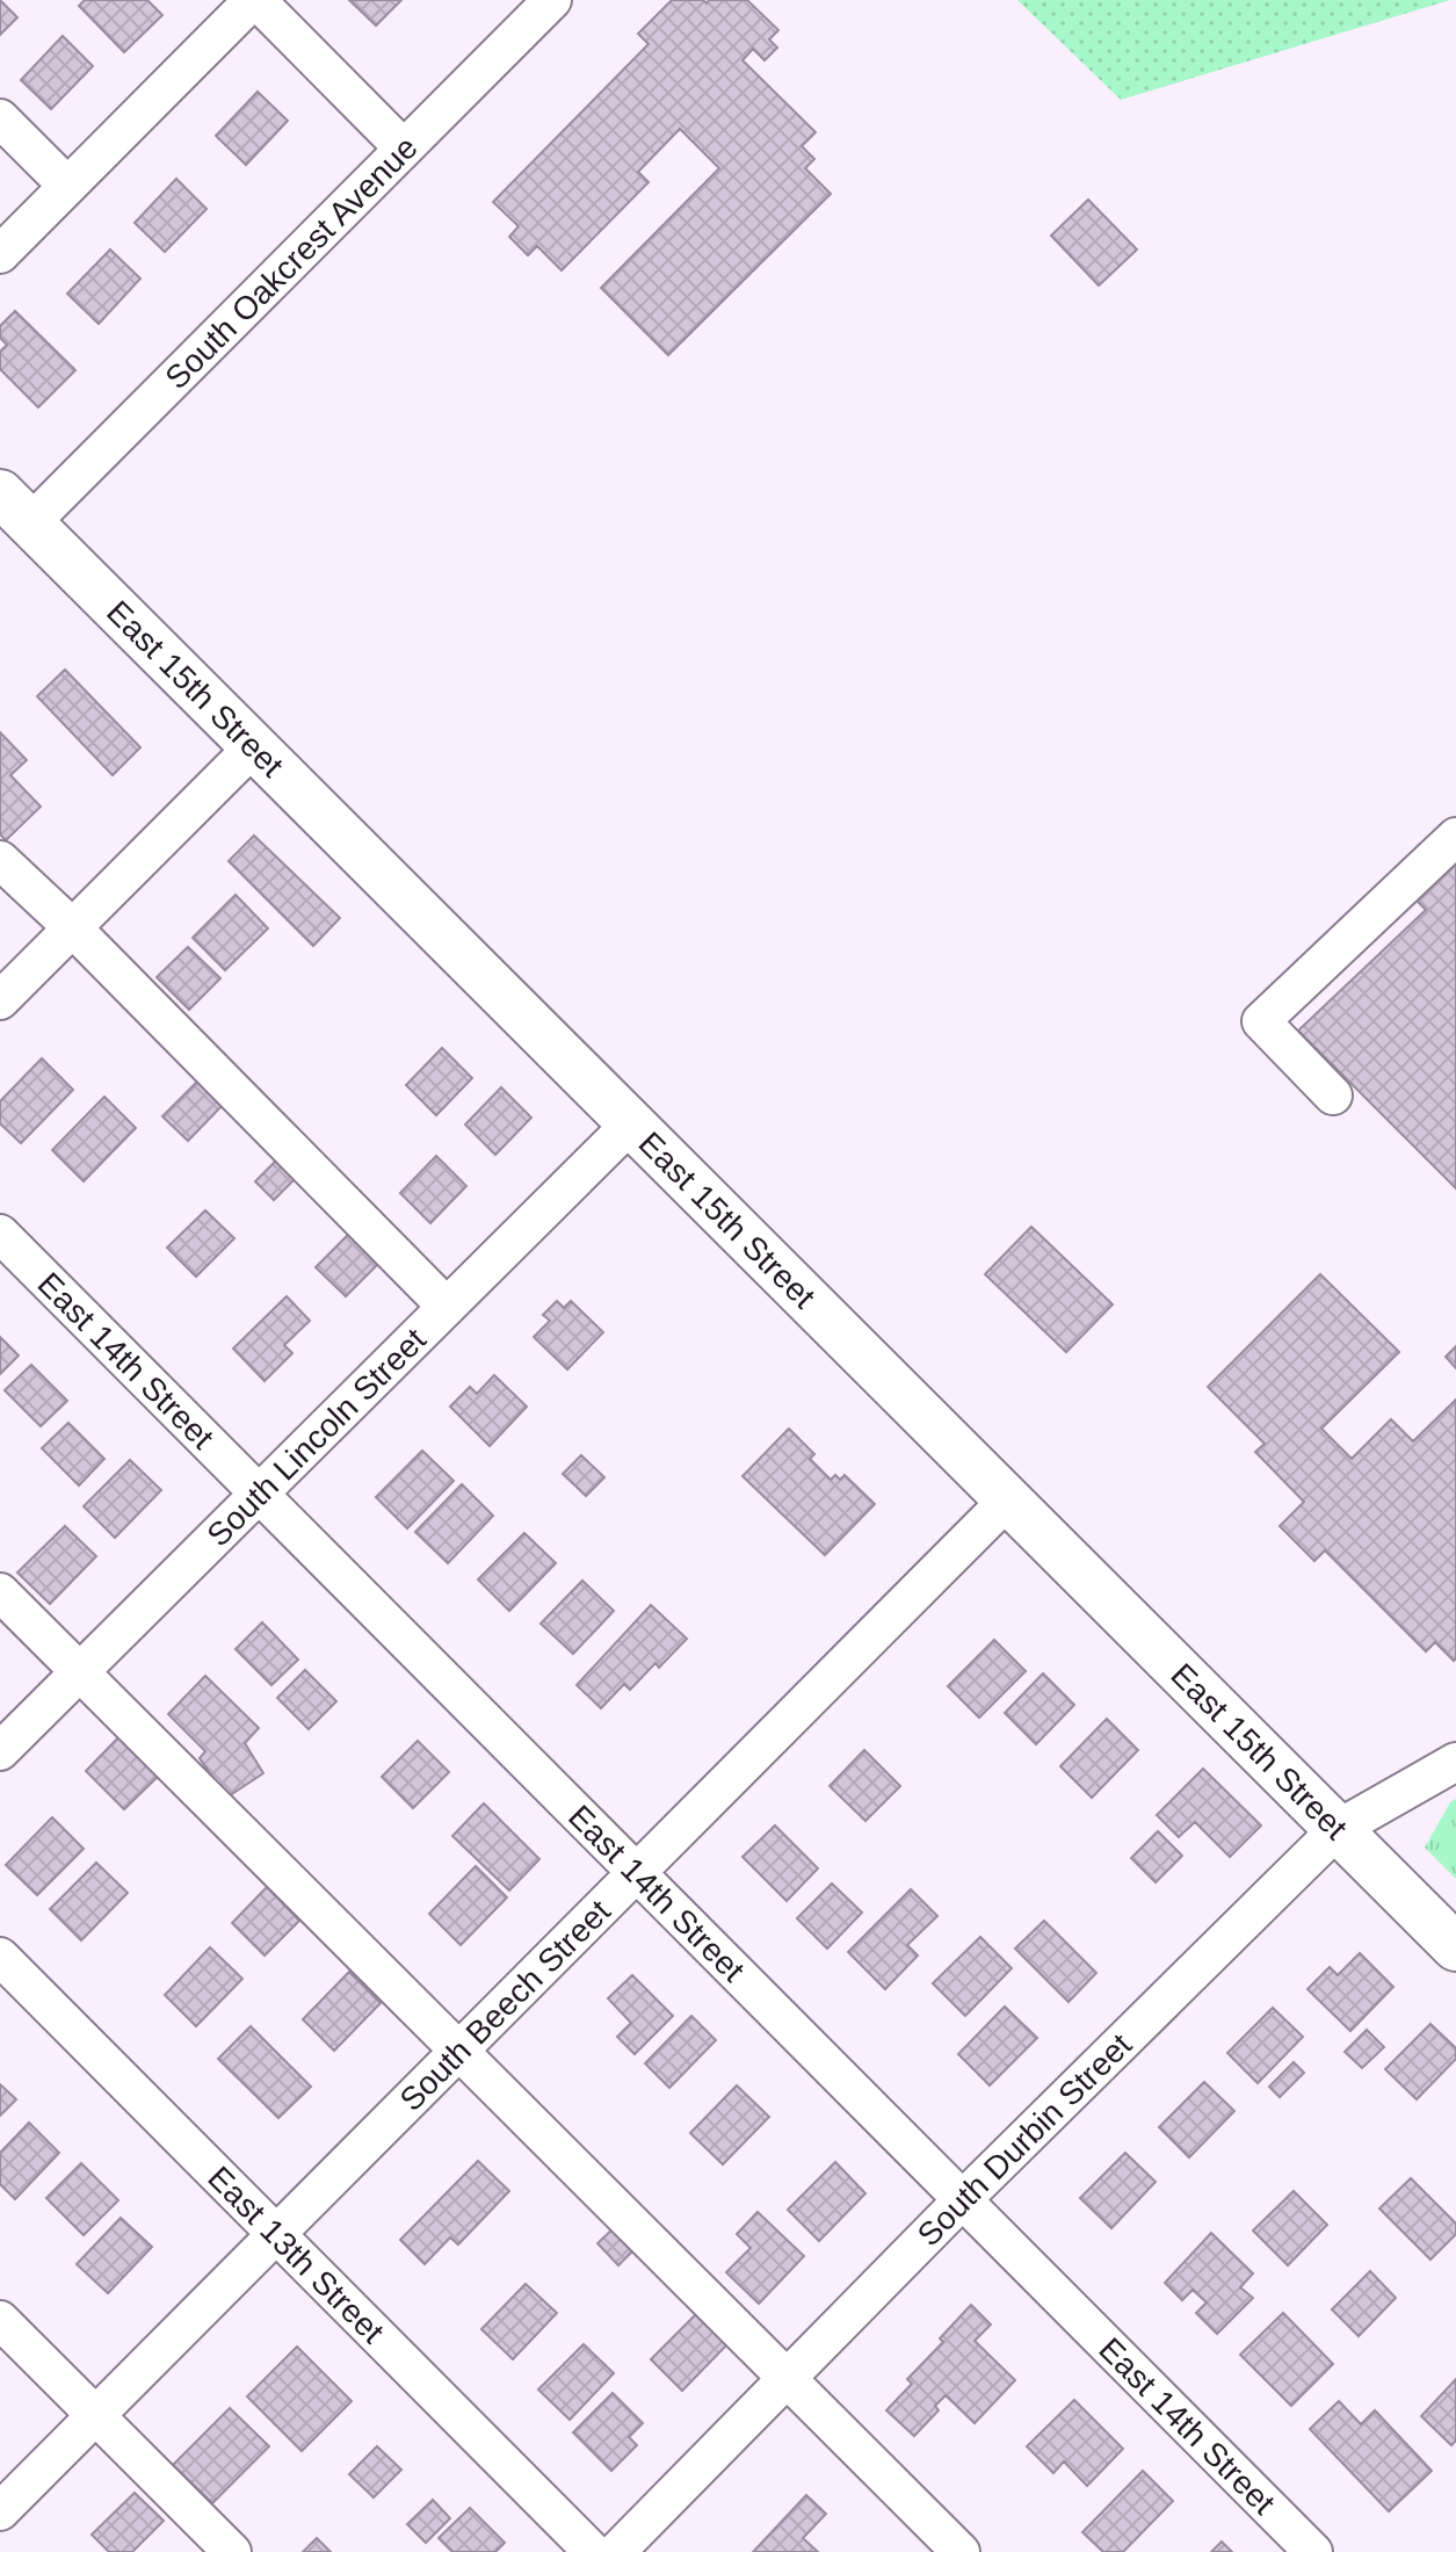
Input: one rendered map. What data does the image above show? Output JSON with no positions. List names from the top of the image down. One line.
{"streets":{"main road":["East 15th Street"],"street":["South Oakcrest Avenue","East 14th Street","South Lincoln Street","South Beech Street","South Durbin Street","East 13th Street"]},"crossings":[["South Oakcrest Avenue","East 15th Street"],["East 15th Street","South Lincoln Street"],["East 15th Street","South Beech Street"],["East 15th Street","South Durbin Street"],["East 14th Street","South Lincoln Street"],["East 14th Street","South Beech Street"],["East 14th Street","South Durbin Street"],["South Beech Street","East 13th Street"]]}
